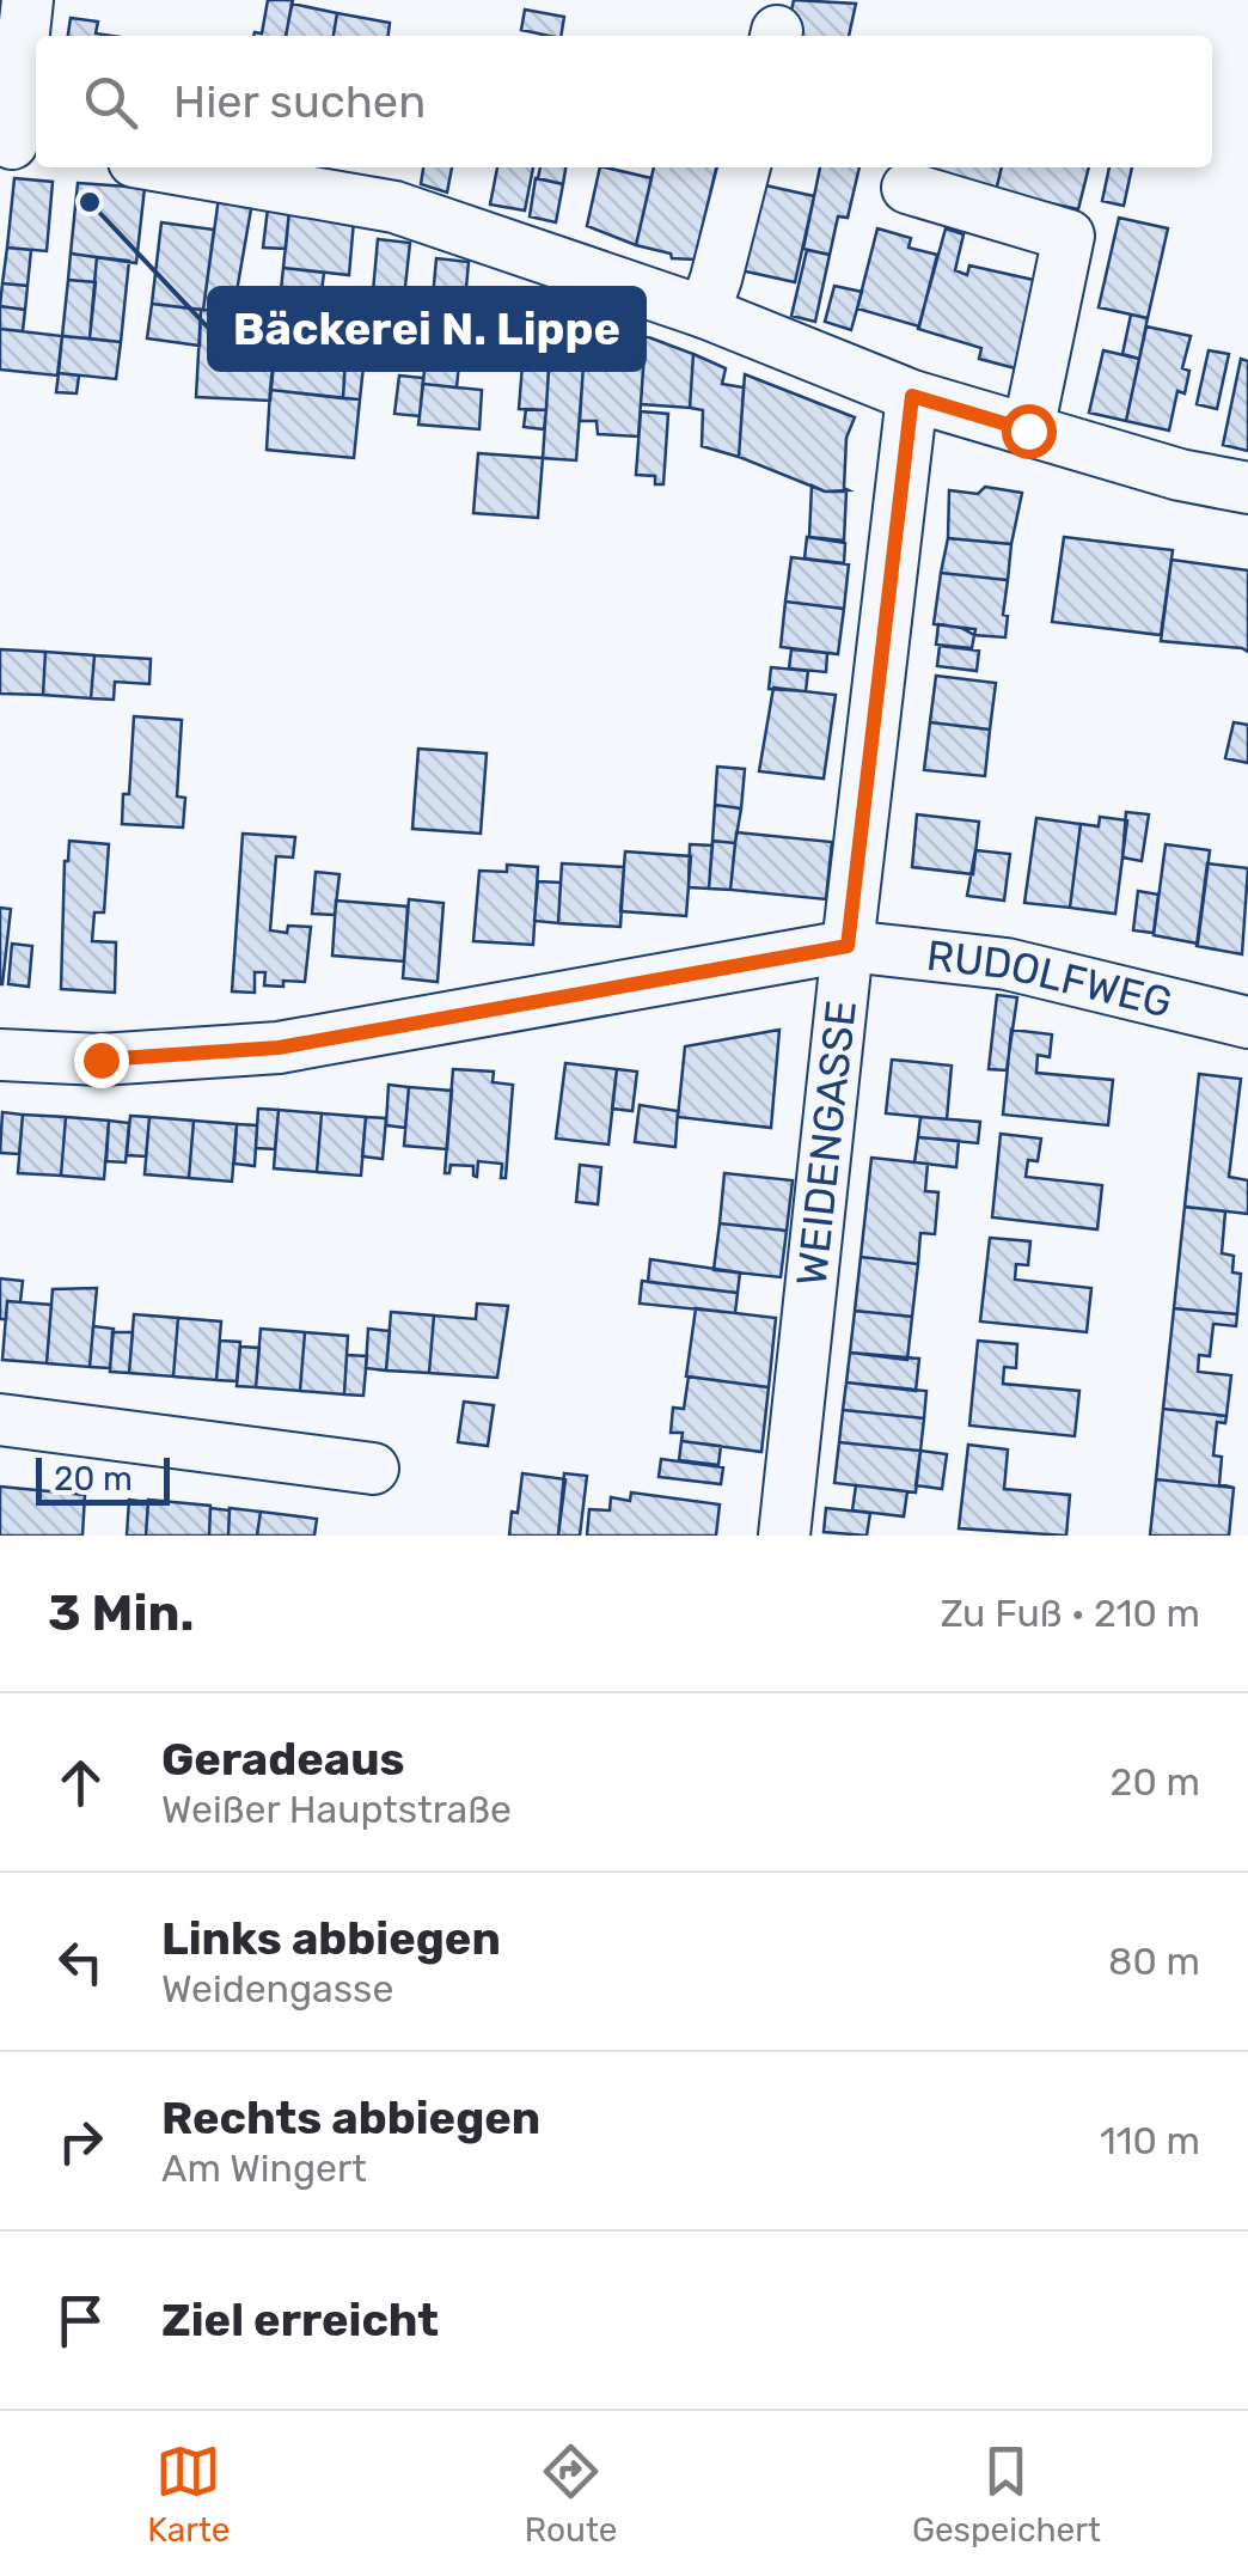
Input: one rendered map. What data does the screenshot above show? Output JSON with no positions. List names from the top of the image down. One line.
{"streets":{"street":["RUDOLFWEG","WEIDENGASSE"]},"crossings":[["RUDOLFWEG","WEIDENGASSE"]],"places":["Bäckerei N. Lippe"],"scale_bar":"20 m","page":{"search":"Hier suchen","scale":"20 m","heading":["3 Min.","Zu Fuß · 210 m"],"list":[["Geradeaus","Weißer Hauptstraße","20 m"],["Links abbiegen","Weidengasse","80 m"],["Rechts abbiegen","Am Wingert","110 m"],"Ziel erreicht"],"nav":["Karte","Route","Gespeichert"]}}
